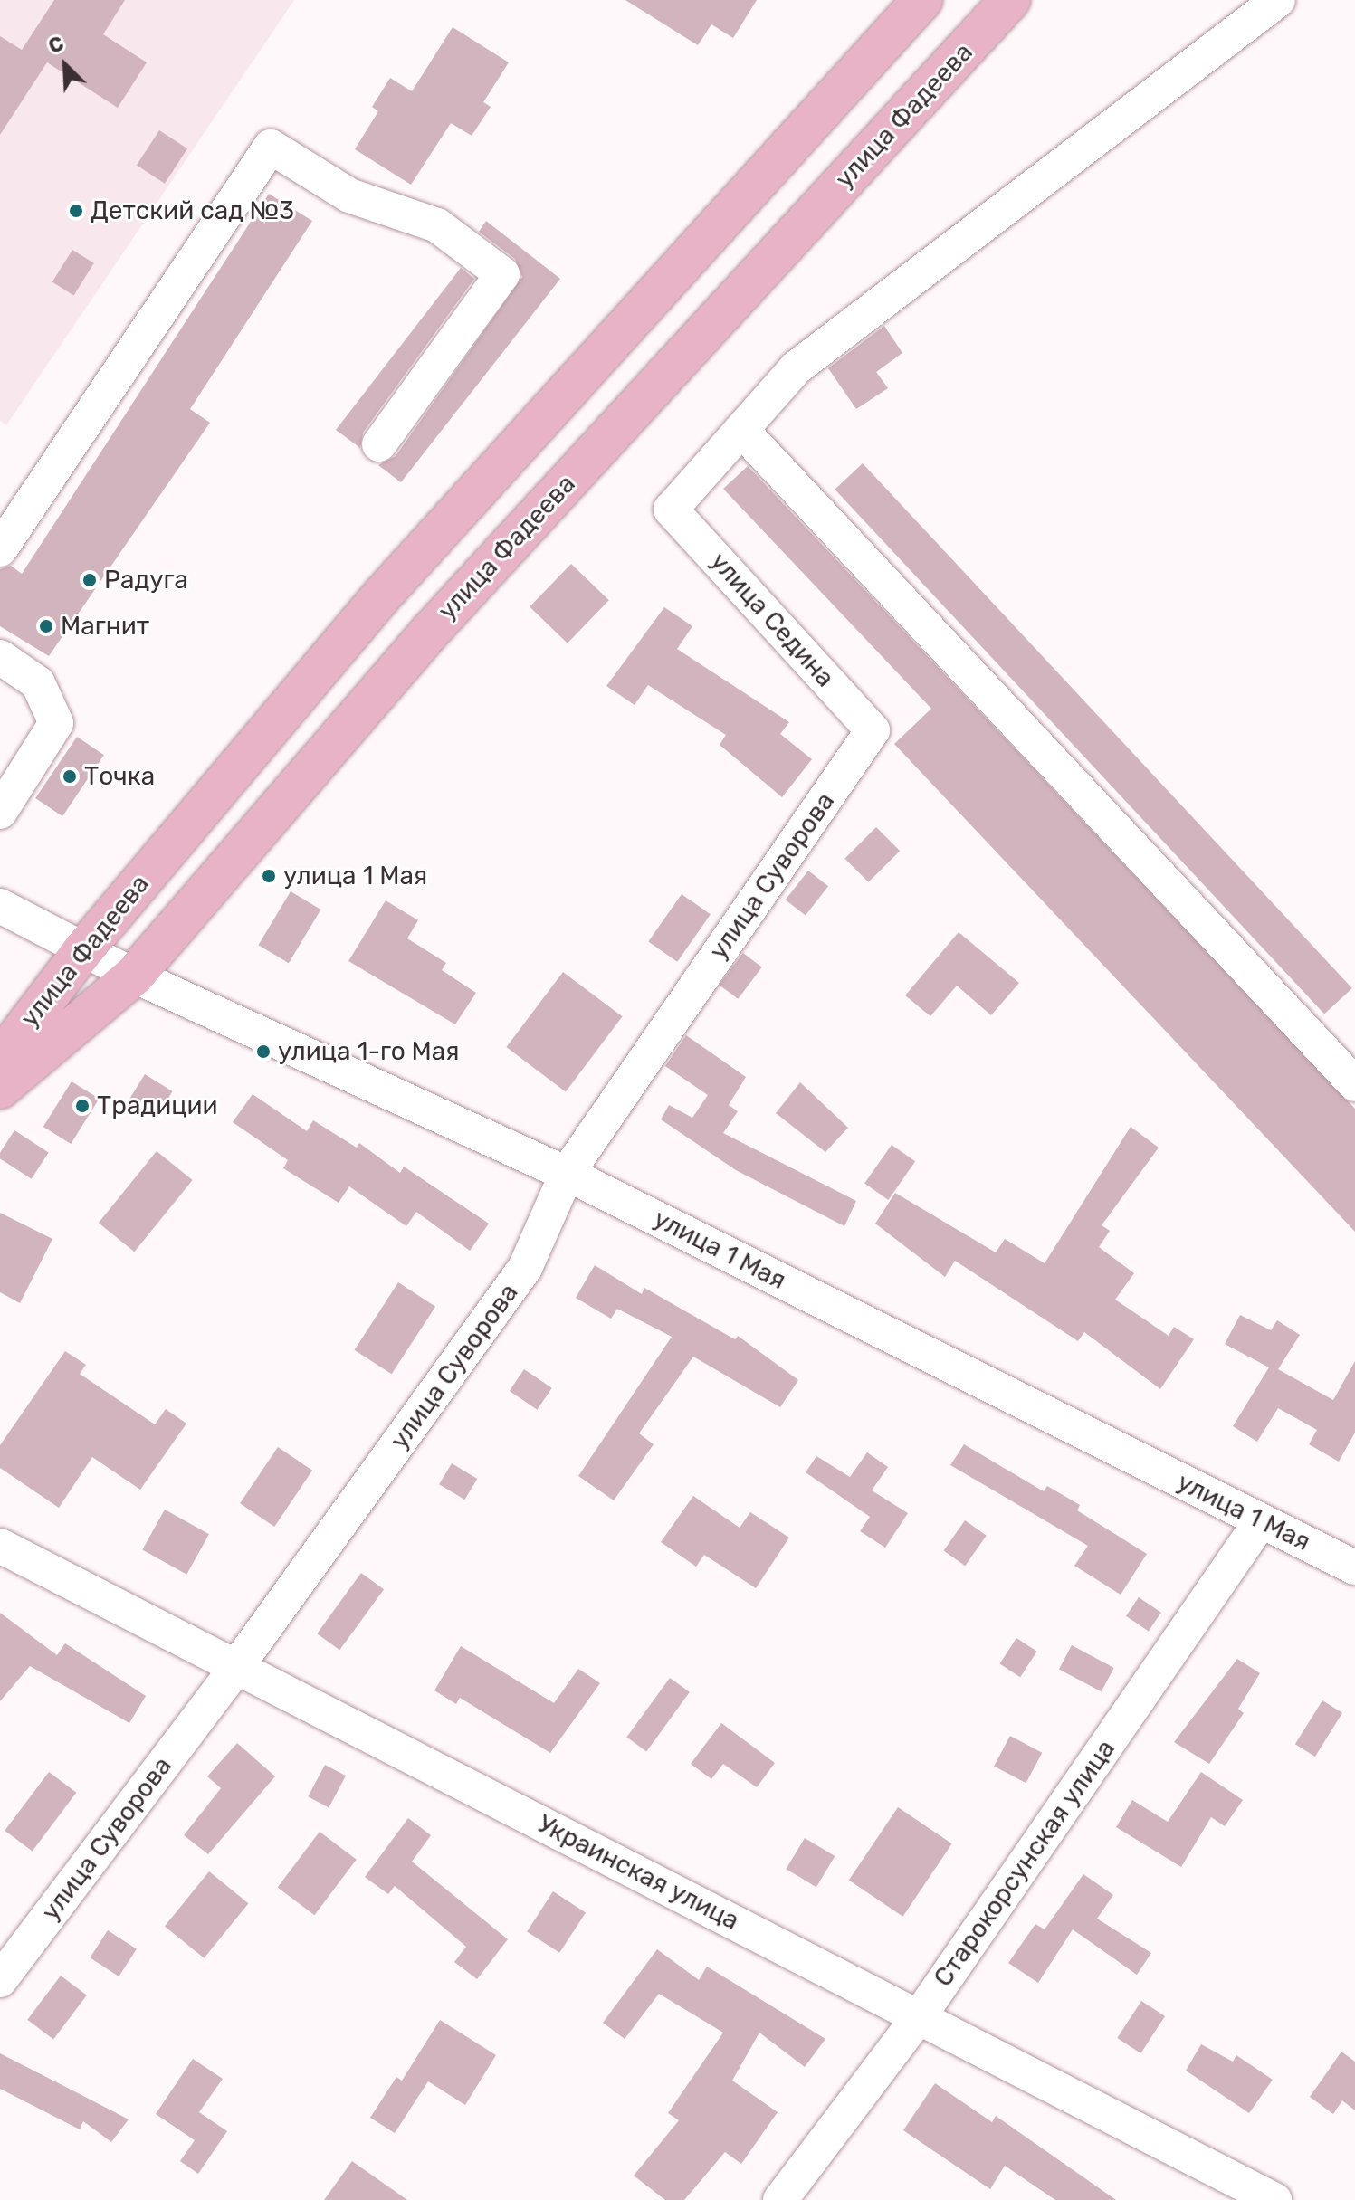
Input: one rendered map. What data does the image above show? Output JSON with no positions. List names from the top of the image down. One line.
{"streets":{"main road":["улица Фадеева"],"street":["улица Седина","улица Суворова","улица 1 Мая","Старокорсунская улица","Украинская улица"]},"crossings":[["улица Фадеева","улица 1 Мая"],["улица Седина","улица Суворова"],["улица Суворова","улица 1 Мая"],["улица Суворова","Украинская улица"],["улица 1 Мая","Старокорсунская улица"],["Старокорсунская улица","Украинская улица"]],"places":["Детский сад №3","Радуга","Магнит","Точка","улица 1 Мая","улица 1-го Мая","Традиции"],"north":"top left"}
